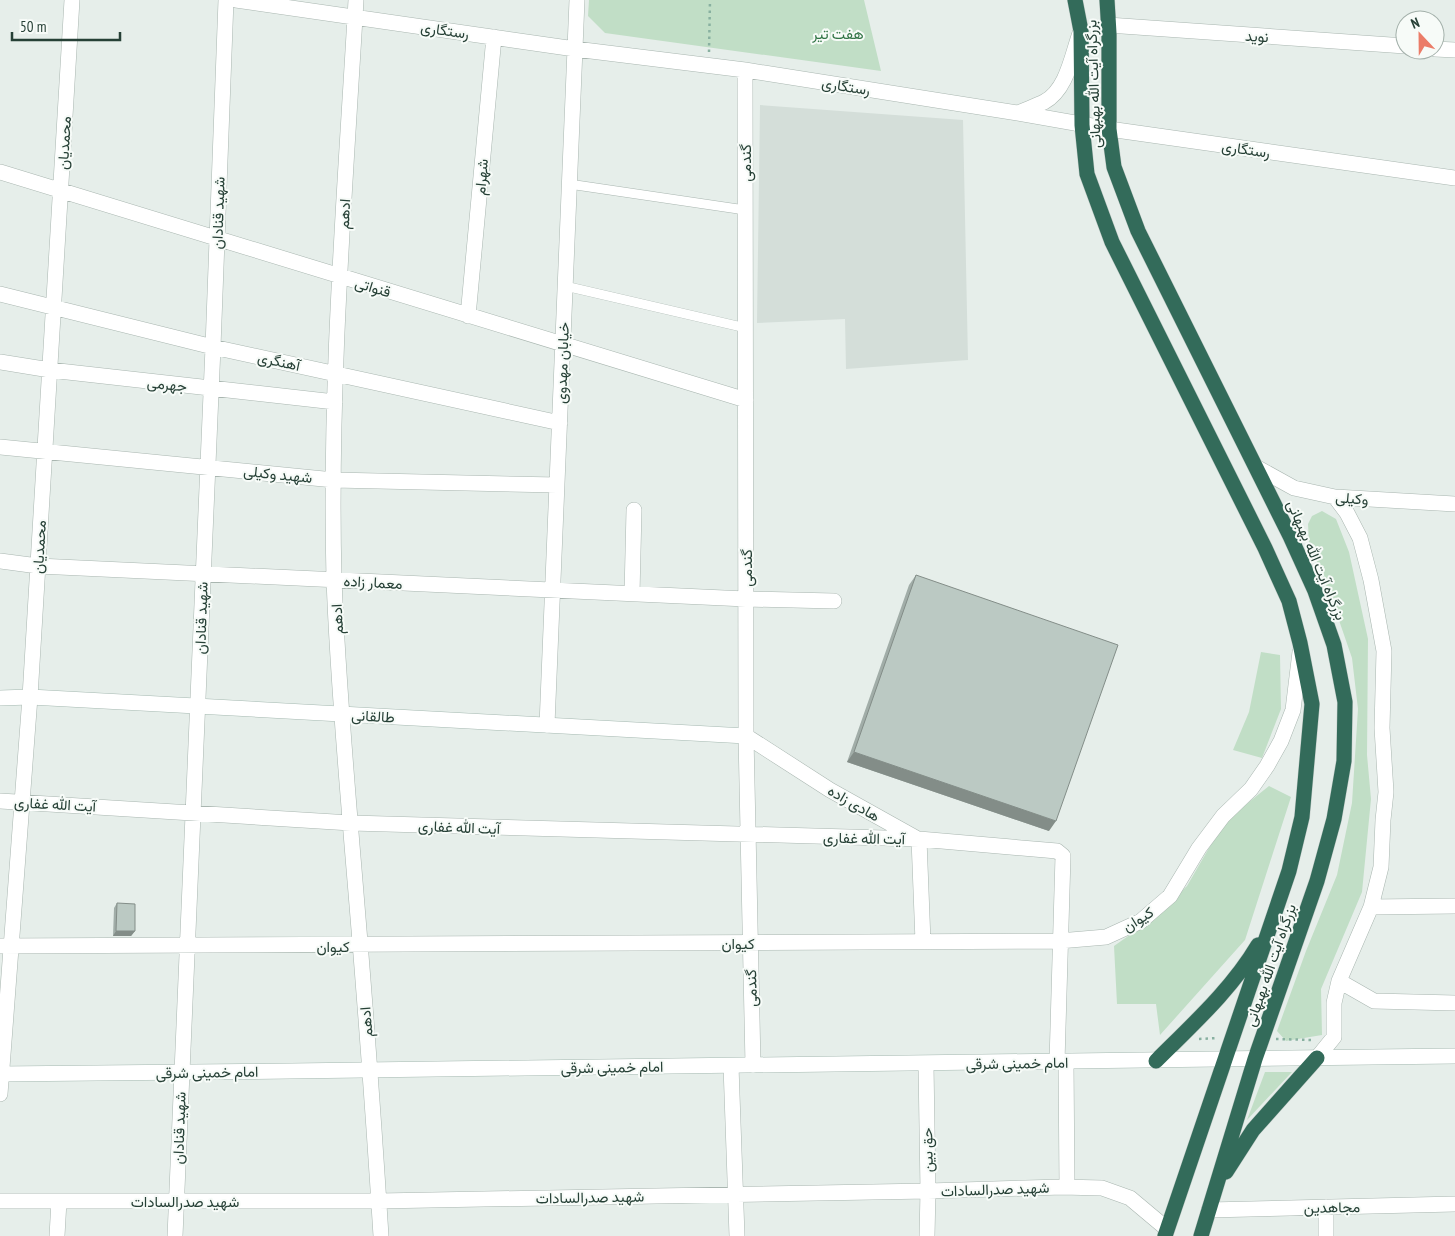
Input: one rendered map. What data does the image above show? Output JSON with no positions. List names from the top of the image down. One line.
{"streets":{"highway":["بزرگراه آیت الله بهبهانی"],"street":["رستگاری","نوید","محمدیان","گندمی","شهرام","شهید قنادان","ادهم","قنواتی","آهنگری","خیابان مهدوی","جهرمی","شهید وکیلی","وکیلی","معمار زاده","طالقانی","هادی زاده","آیت الله غفاری","کیوان","امام خمینی شرقی","حق بین","شهید صدرالسادات","مجاهدین"]},"crossings":[["رستگاری","بزرگراه آیت الله بهبهانی"],["رستگاری","گندمی"],["رستگاری","شهرام"],["رستگاری","ادهم"],["رستگاری","خیابان مهدوی"],["نوید","بزرگراه آیت الله بهبهانی"],["بزرگراه آیت الله بهبهانی","وکیلی"],["بزرگراه آیت الله بهبهانی","کیوان"],["بزرگراه آیت الله بهبهانی","امام خمینی شرقی"],["بزرگراه آیت الله بهبهانی","شهید صدرالسادات"],["بزرگراه آیت الله بهبهانی","مجاهدین"],["محمدیان","قنواتی"],["محمدیان","آهنگری"],["محمدیان","جهرمی"],["محمدیان","شهید وکیلی"],["محمدیان","معمار زاده"],["محمدیان","طالقانی"],["محمدیان","آیت الله غفاری"],["محمدیان","کیوان"],["محمدیان","امام خمینی شرقی"],["گندمی","قنواتی"],["گندمی","معمار زاده"],["گندمی","طالقانی"],["گندمی","هادی زاده"],["گندمی","آیت الله غفاری"],["گندمی","کیوان"],["گندمی","امام خمینی شرقی"],["شهرام","قنواتی"],["شهید قنادان","قنواتی"],["شهید قنادان","آهنگری"],["شهید قنادان","جهرمی"],["شهید قنادان","شهید وکیلی"],["شهید قنادان","معمار زاده"],["شهید قنادان","طالقانی"],["شهید قنادان","آیت الله غفاری"],["شهید قنادان","کیوان"],["شهید قنادان","امام خمینی شرقی"],["شهید قنادان","شهید صدرالسادات"],["ادهم","قنواتی"],["ادهم","آهنگری"],["ادهم","جهرمی"],["ادهم","شهید وکیلی"],["ادهم","معمار زاده"],["ادهم","طالقانی"],["ادهم","آیت الله غفاری"],["ادهم","کیوان"],["ادهم","امام خمینی شرقی"],["ادهم","شهید صدرالسادات"],["قنواتی","خیابان مهدوی"],["آهنگری","خیابان مهدوی"],["خیابان مهدوی","شهید وکیلی"],["خیابان مهدوی","معمار زاده"],["خیابان مهدوی","طالقانی"],["طالقانی","هادی زاده"],["هادی زاده","آیت الله غفاری"],["هادی زاده","کیوان"],["امام خمینی شرقی","حق بین"],["حق بین","شهید صدرالسادات"]],"parks":["هفت تیر"],"scale_bar":"50 m","north":"top"}
